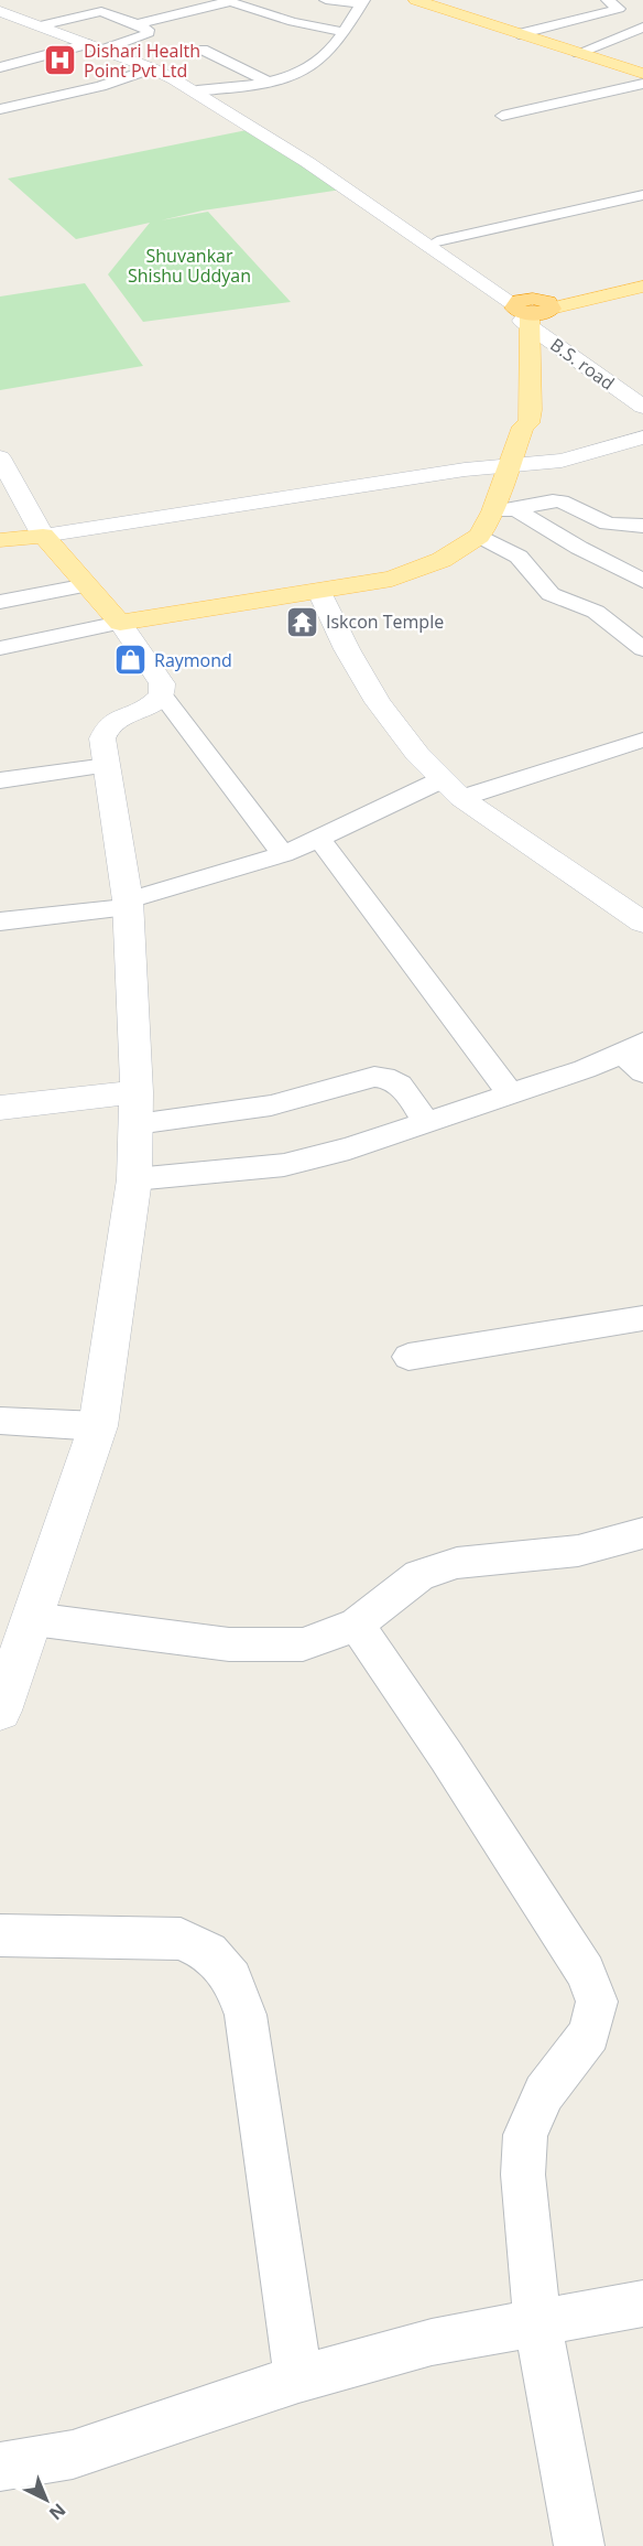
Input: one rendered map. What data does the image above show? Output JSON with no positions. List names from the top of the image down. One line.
{"streets":{"street":["B.S. road"]},"parks":["Shuvankar Shishu Uddyan"],"places":{"hospital":["Dishari Health Point Pvt Ltd"],"temple":["Iskcon Temple"],"shop":["Raymond"]},"north":"bottom right"}
